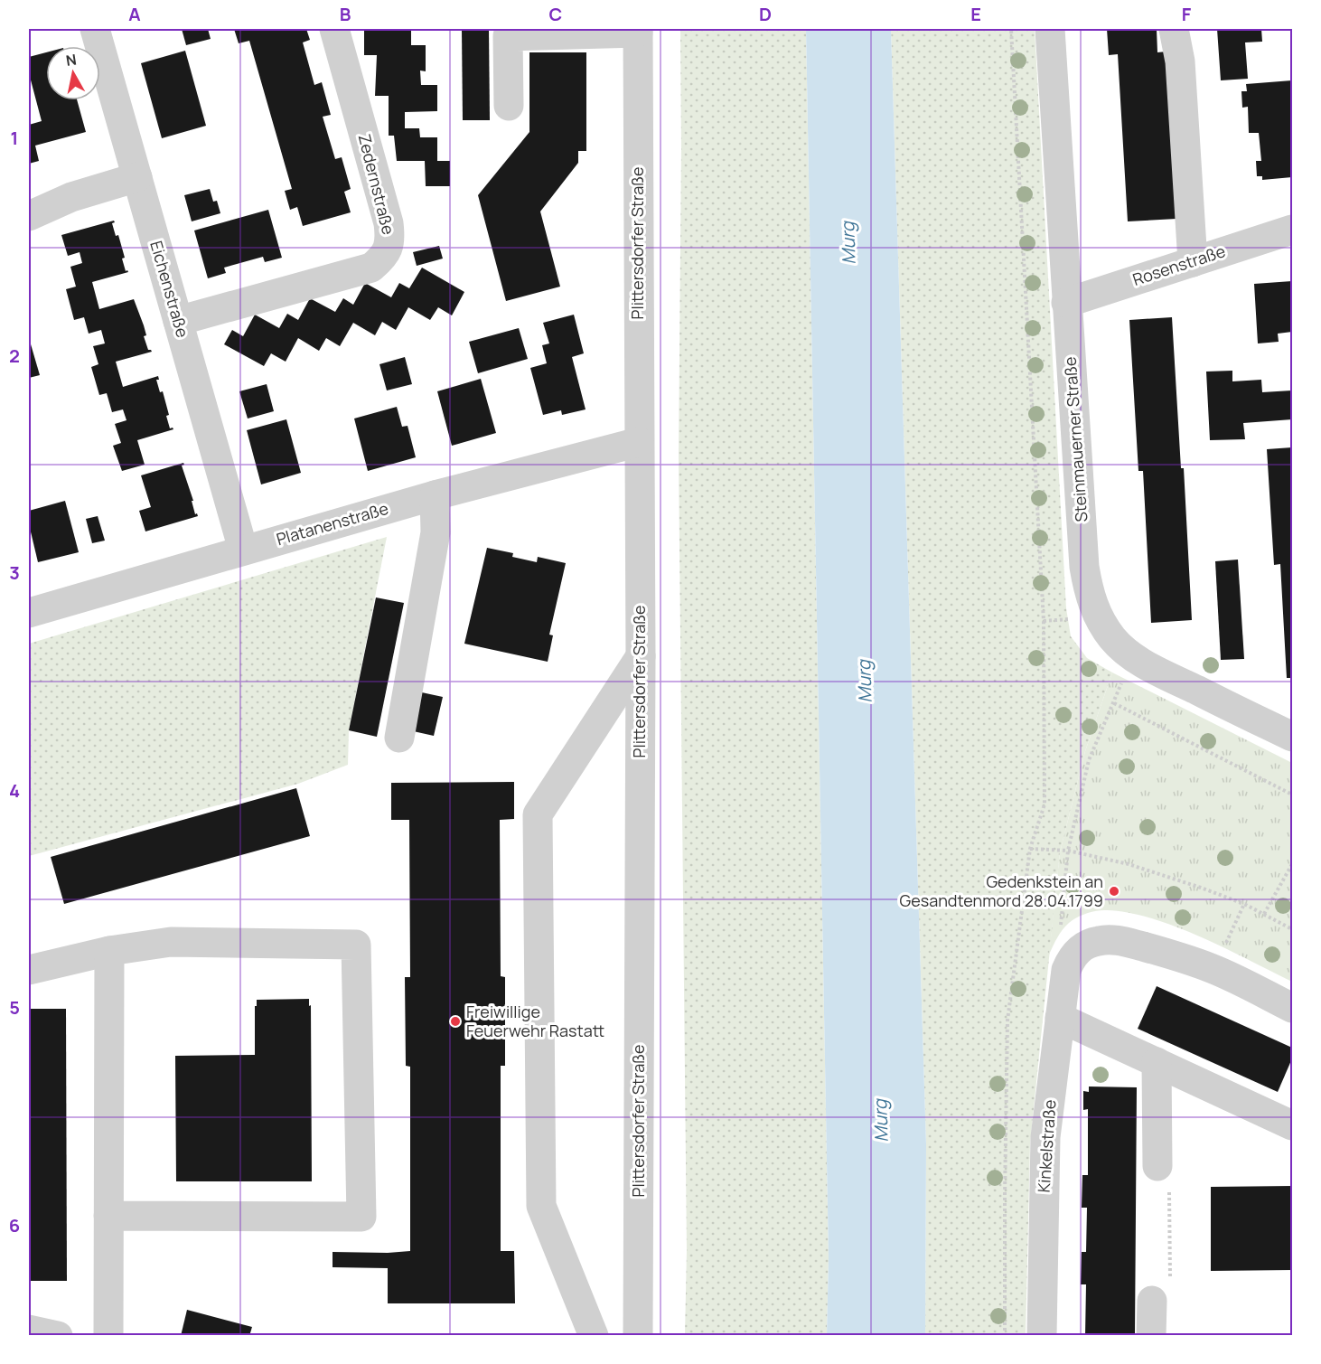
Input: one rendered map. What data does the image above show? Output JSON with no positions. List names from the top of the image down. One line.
{"streets":{"street":["Zedernstraße","Plittersdorfer Straße","Rosenstraße","Eichenstraße","Steinmauerner Straße","Platanenstraße","Kinkelstraße"]},"crossings":[["Zedernstraße","Eichenstraße"],["Plittersdorfer Straße","Platanenstraße"],["Rosenstraße","Steinmauerner Straße"],["Eichenstraße","Platanenstraße"]],"water":["Murg"],"places":["Gedenkstein an Gesandtenmord 28.04.1799","Freiwillige Feuerwehr Rastatt"],"north":"top","grid":{"columns":["A","B","C","D","E","F"],"rows":["1","2","3","4","5","6"]}}
